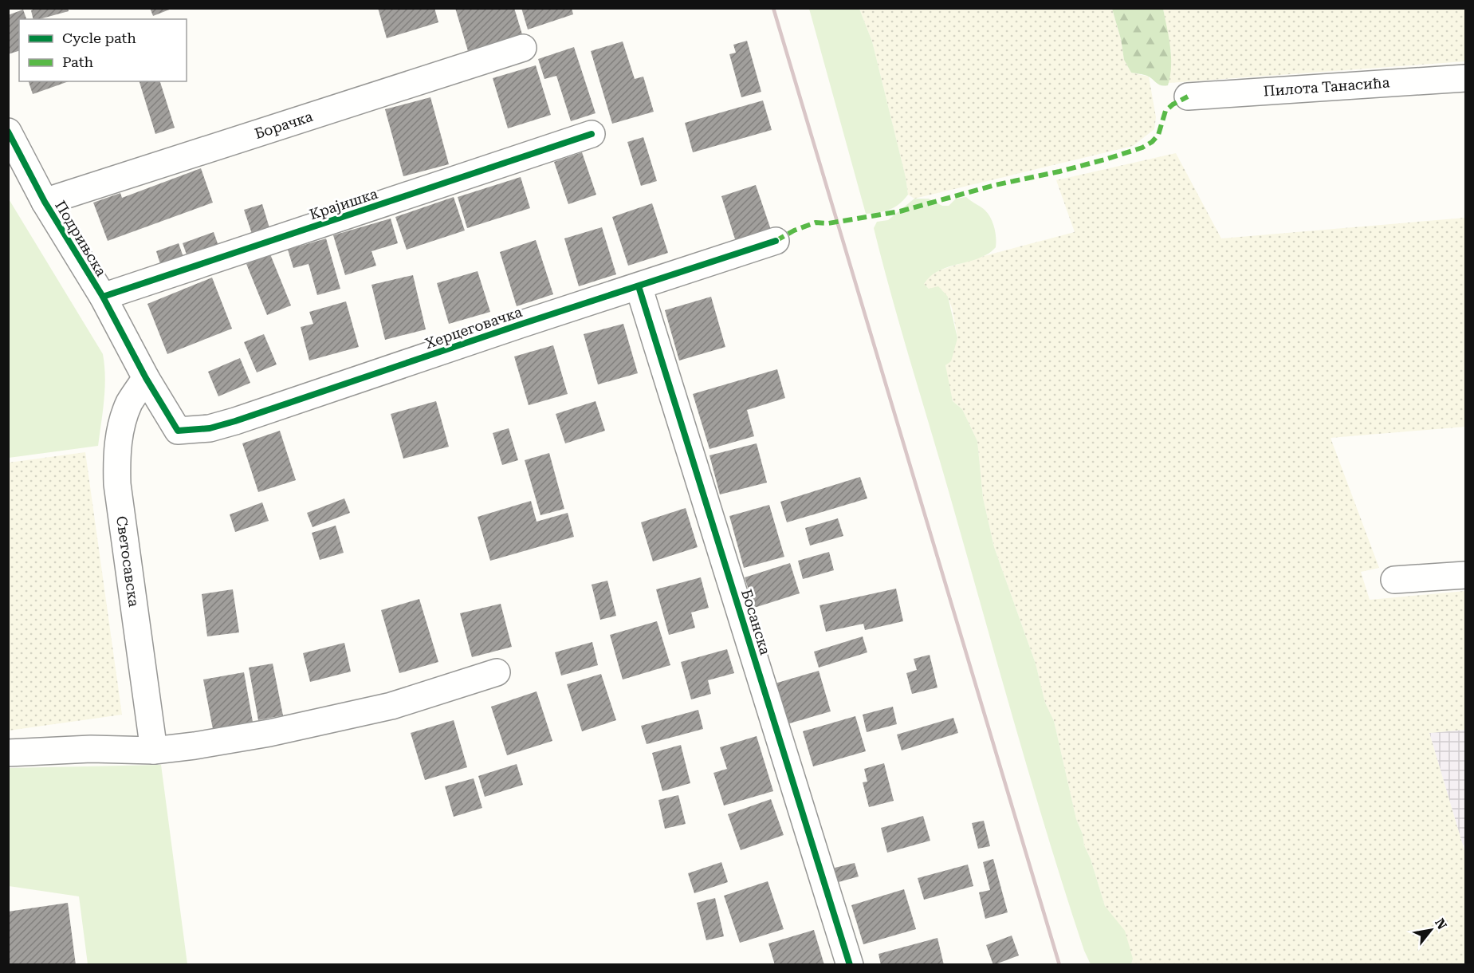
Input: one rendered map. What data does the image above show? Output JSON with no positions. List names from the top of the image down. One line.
{"streets":{"street":["Пилота Танасића","Борачка","Крајишка","Подрињска","Херцеговачка","Светосавска","Босанска"]},"crossings":[["Борачка","Подрињска"],["Крајишка","Подрињска"],["Подрињска","Херцеговачка"],["Подрињска","Светосавска"],["Херцеговачка","Босанска"]],"legend":["Cycle path","Path"],"north":"top right"}
